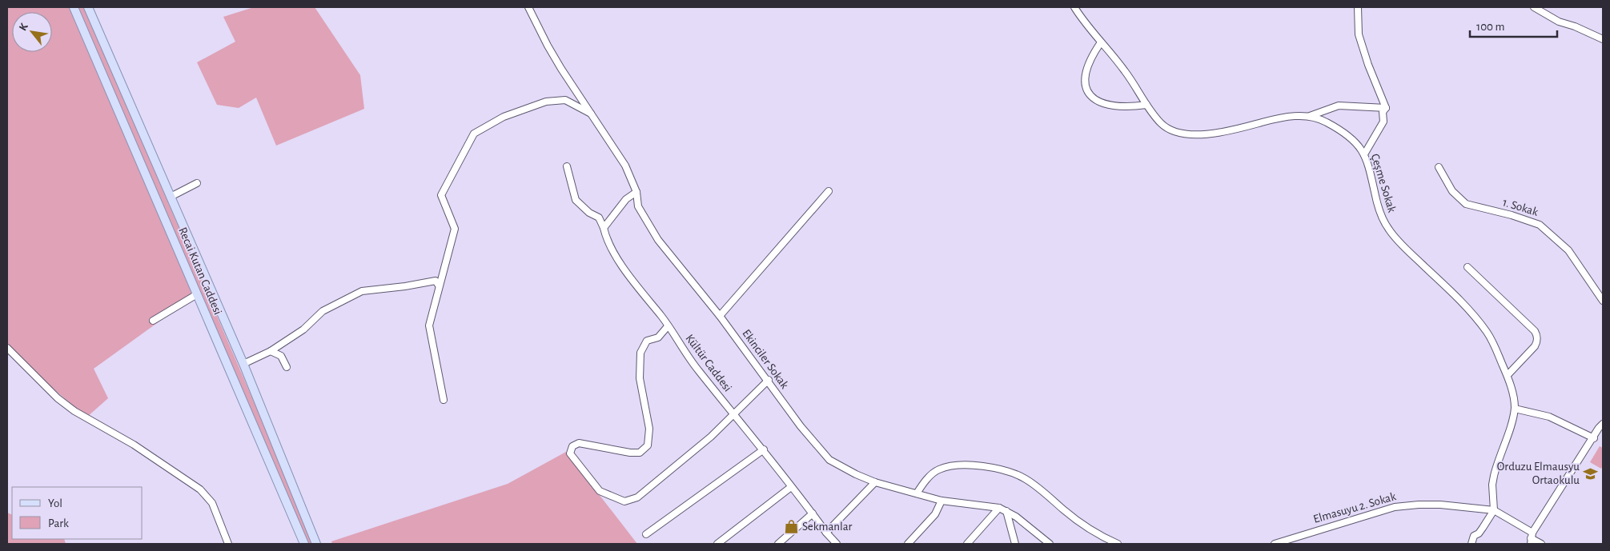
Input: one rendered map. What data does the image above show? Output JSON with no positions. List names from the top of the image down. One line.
{"streets":{"main road":["Recai Kutan Caddesi"],"street":["Çeşme Sokak","1. Sokak","Ekinciler Sokak","Kültür Caddesi","Elmasuyu 2. Sokak"]},"crossings":[["Çeşme Sokak","Elmasuyu 2. Sokak"]],"places":{"school or university":["Orduzu Elmausyu Ortaokulu"],"shop":["Sekmanlar"]},"legend":["Yol","Park"],"scale_bar":"100 m","north":"top left"}
